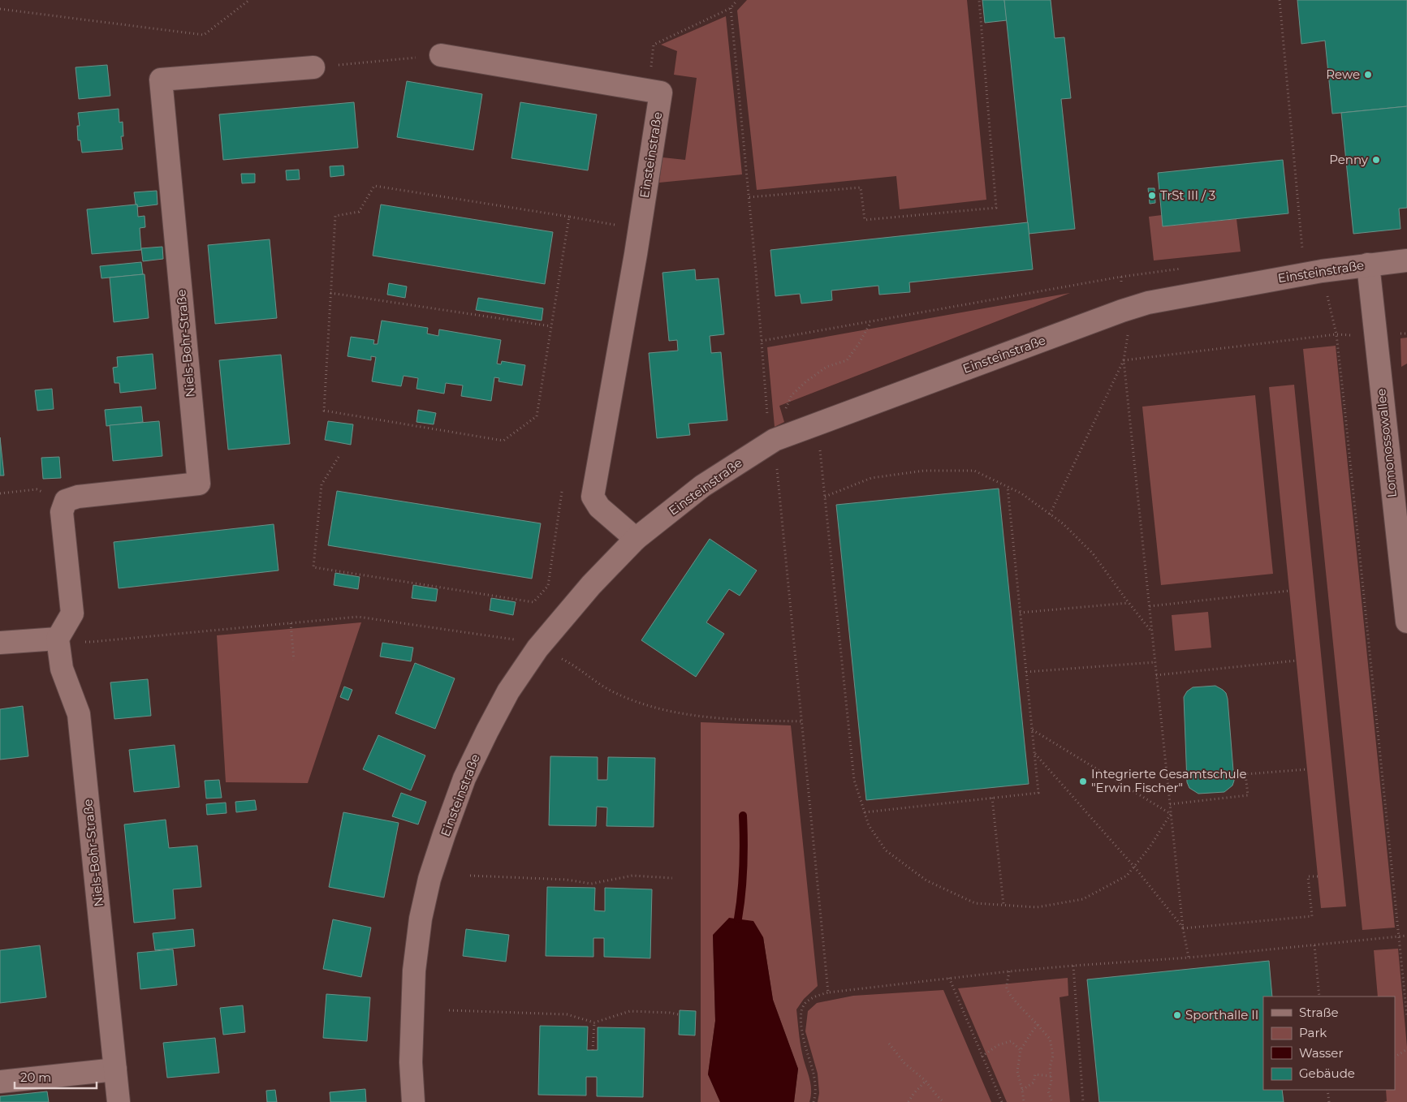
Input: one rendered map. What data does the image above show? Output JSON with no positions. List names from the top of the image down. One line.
{"streets":{"street":["Einsteinstraße","Niels-Bohr-Straße","Lomonossowallee"]},"crossings":[["Einsteinstraße","Lomonossowallee"]],"places":["Rewe","Penny","TrSt III / 3","Integrierte Gesamtschule \"Erwin Fischer\"","Sporthalle II"],"legend":["Straße","Park","Wasser","Gebäude"],"scale_bar":"20 m"}
